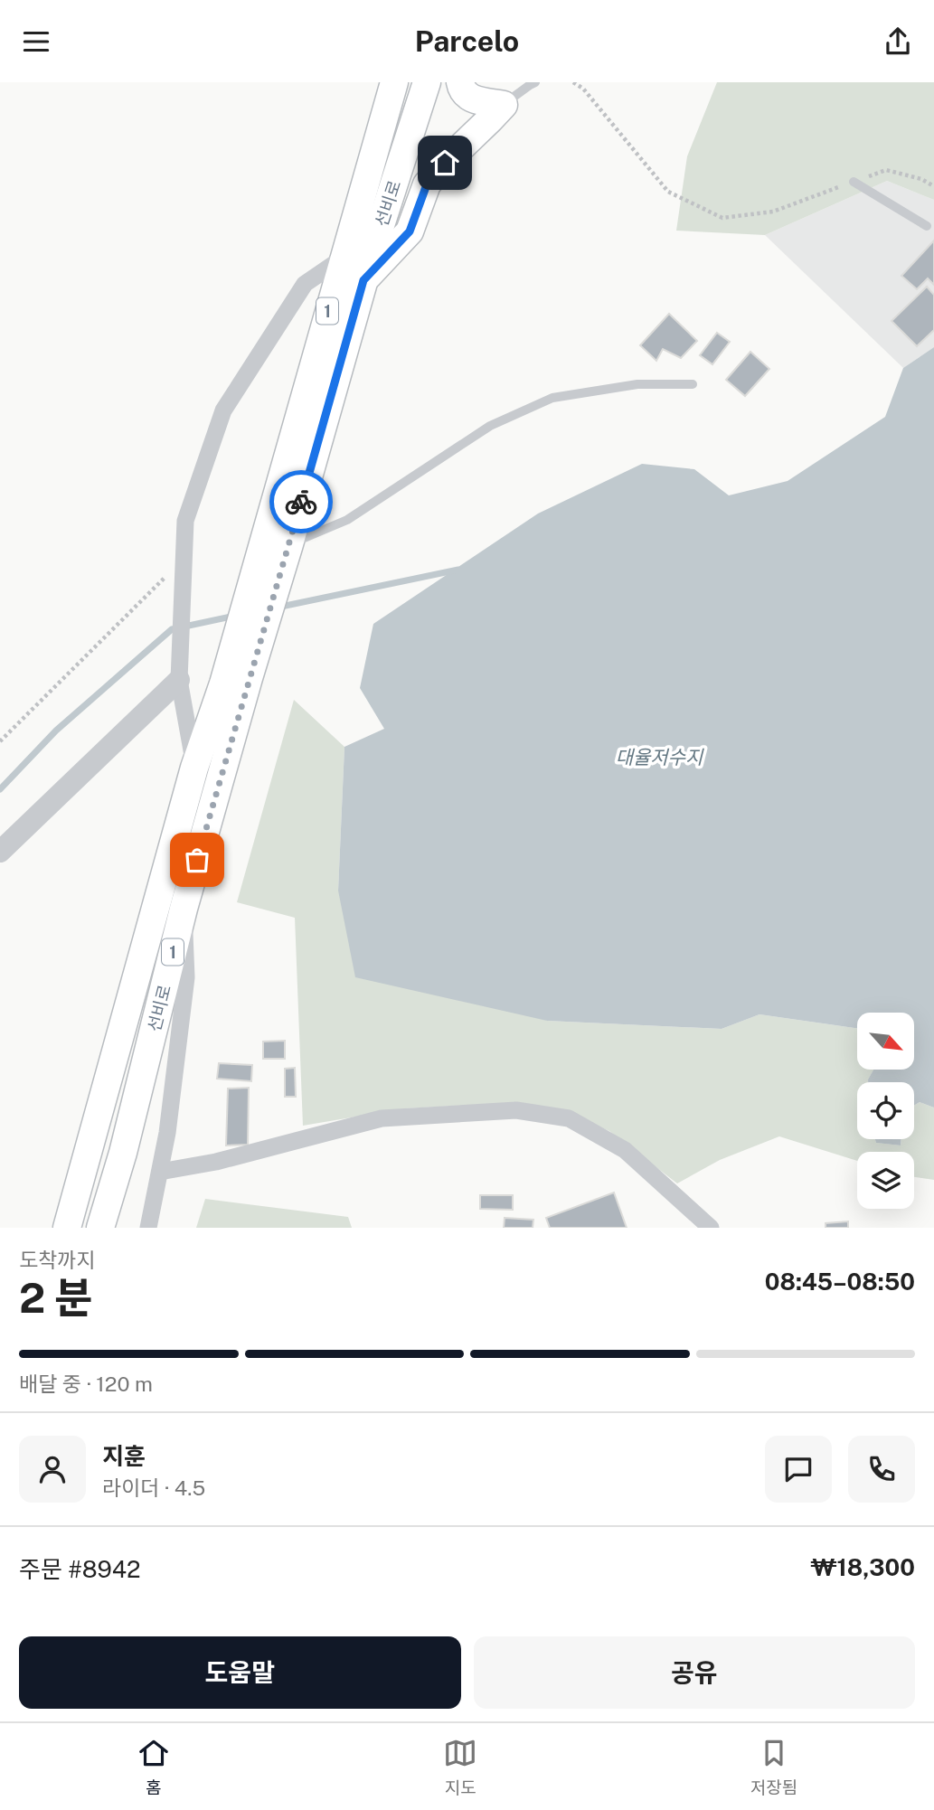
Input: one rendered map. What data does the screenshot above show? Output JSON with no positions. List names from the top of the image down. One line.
{"streets":{"main road":["선비로","1"]},"crossings":[["선비로","1"]],"water":["대율저수지"],"north":"bottom right","page":{"header":"Parcelo","heading":["2 분","도착까지","08:45–08:50"],"panel":["지훈","라이더 · 4.5","주문 #8942","₩18,300"],"bar":"배달 중 · 120 m","buttons":["도움말","공유"],"tabs":["홈","지도","저장됨"]}}
